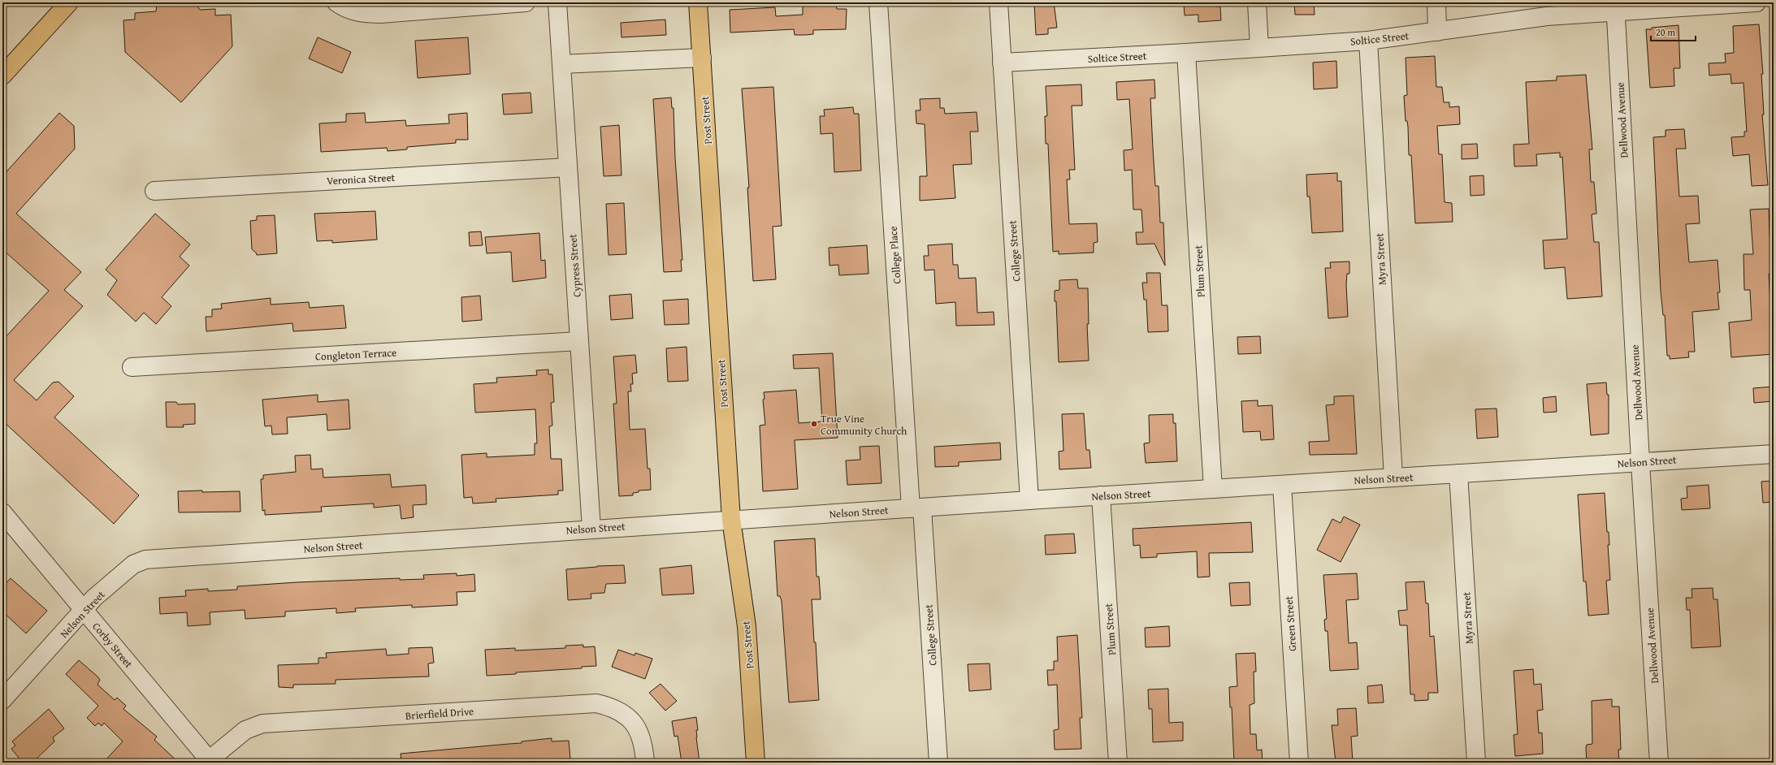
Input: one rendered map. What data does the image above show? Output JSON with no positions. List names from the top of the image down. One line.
{"streets":{"main road":["Post Street"],"street":["Soltice Street","Dellwood Avenue","Veronica Street","College Street","College Place","Myra Street","Cypress Street","Plum Street","Congleton Terrace","Nelson Street","Green Street","Corby Street","Brierfield Drive"]},"crossings":[["Soltice Street","Dellwood Avenue"],["Soltice Street","College Street"],["Soltice Street","Myra Street"],["Soltice Street","Plum Street"],["Post Street","Nelson Street"],["Dellwood Avenue","Nelson Street"],["Veronica Street","Cypress Street"],["College Street","College Place"],["College Street","Nelson Street"],["College Place","Nelson Street"],["Myra Street","Nelson Street"],["Cypress Street","Congleton Terrace"],["Cypress Street","Nelson Street"],["Plum Street","Nelson Street"],["Nelson Street","Green Street"],["Nelson Street","Corby Street"],["Corby Street","Brierfield Drive"]],"places":["True Vine Community Church"],"scale_bar":"20 m"}
